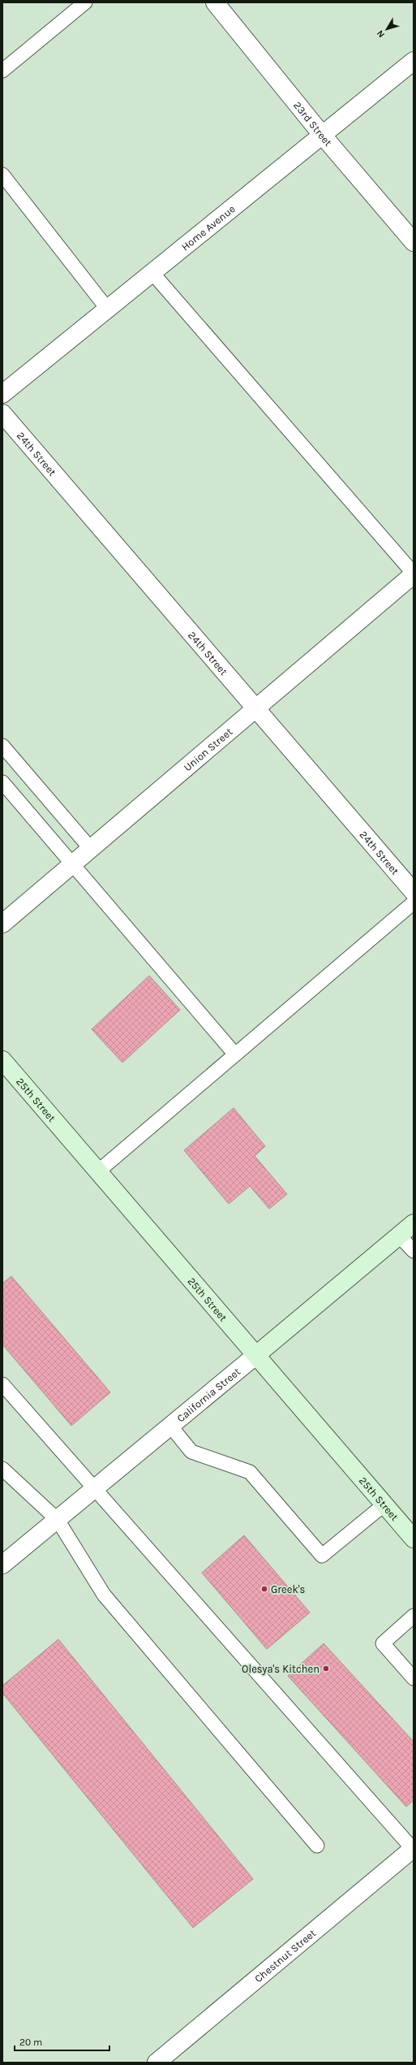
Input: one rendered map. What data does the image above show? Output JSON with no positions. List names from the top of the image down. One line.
{"streets":{"main road":["25th Street","California Street"],"street":["23rd Street","Home Avenue","24th Street","Union Street","Chestnut Street"]},"crossings":[["23rd Street","Home Avenue"],["24th Street","Union Street"],["25th Street","California Street"]],"places":["Greek's","Olesya's Kitchen"],"scale_bar":"20 m","north":"bottom left"}
